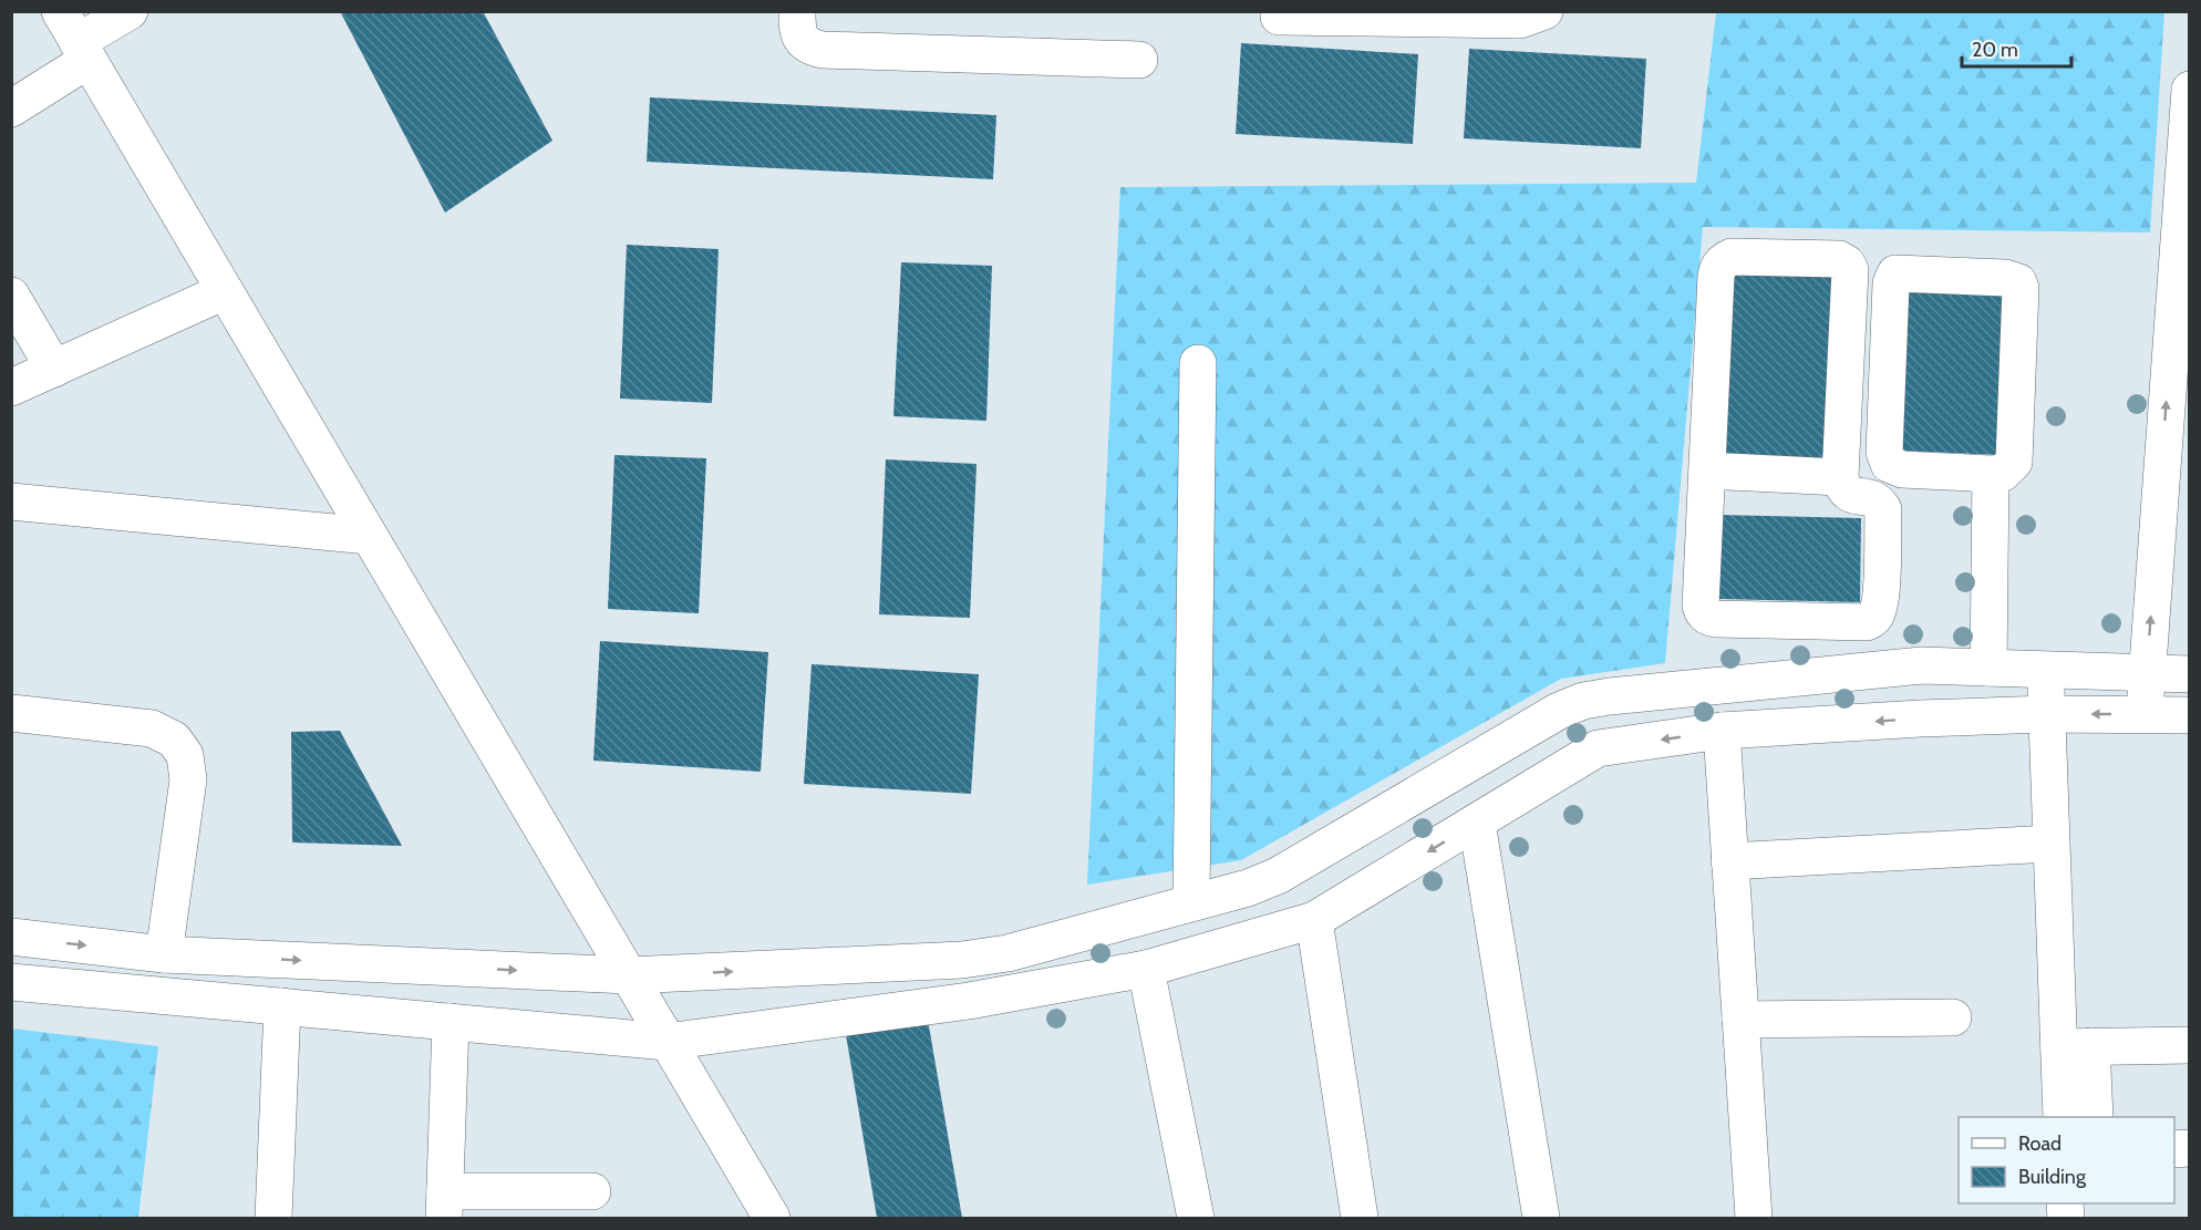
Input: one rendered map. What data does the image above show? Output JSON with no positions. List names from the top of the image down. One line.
{"legend":["Road","Building"],"scale_bar":"20 m"}
